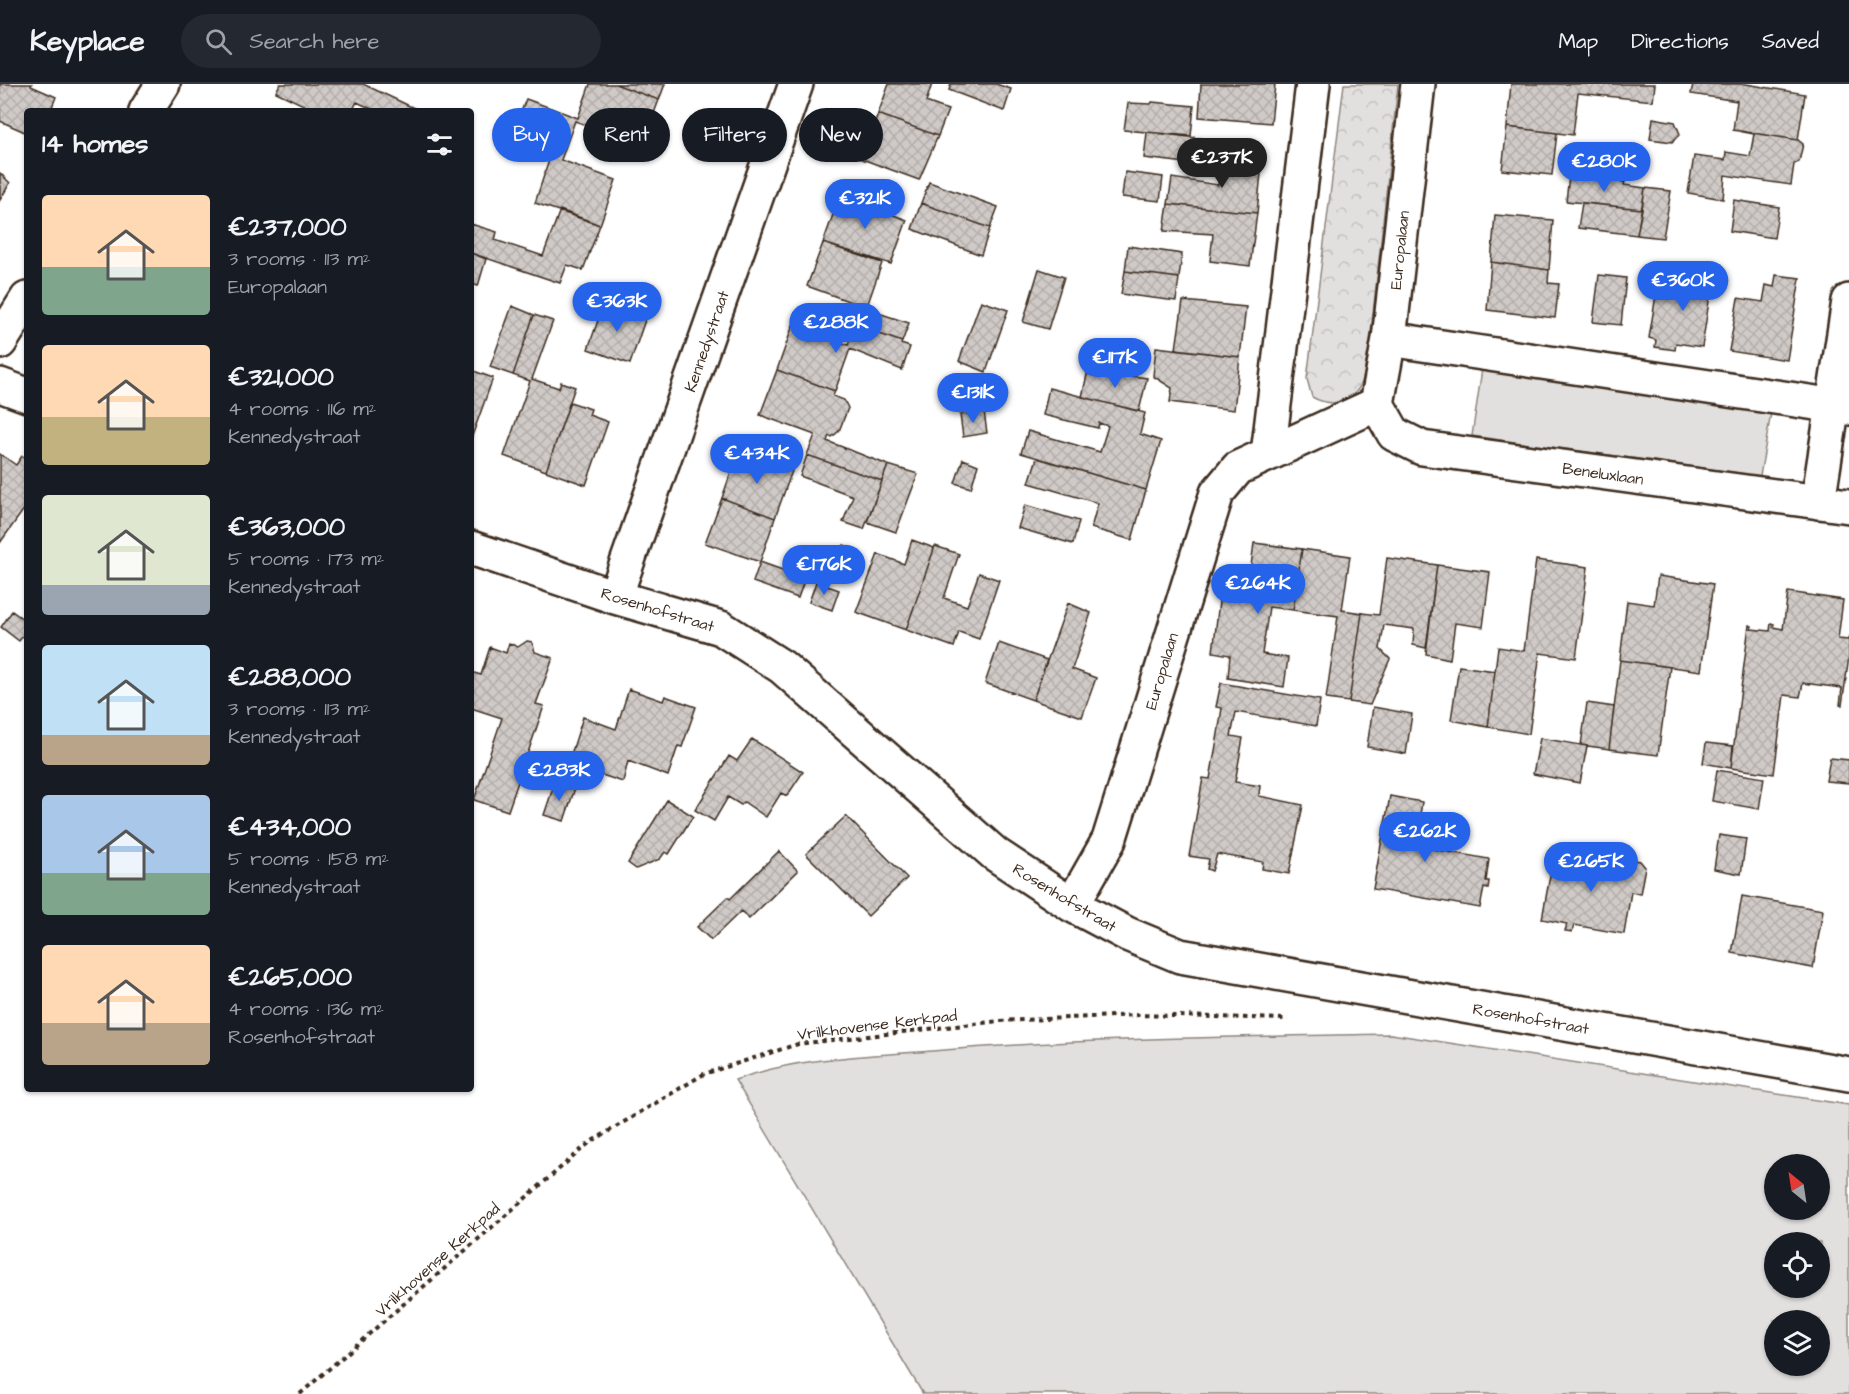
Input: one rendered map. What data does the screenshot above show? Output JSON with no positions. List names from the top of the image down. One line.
{"streets":{"street":["Europalaan","Kennedystraat","Beneluxlaan","Rosenhofstraat"],"path":["Vrilkhovense Kerkpad"]},"crossings":[["Europalaan","Beneluxlaan"],["Europalaan","Rosenhofstraat"],["Kennedystraat","Rosenhofstraat"],["Rosenhofstraat","Vrilkhovense Kerkpad"]],"north":"top left","page":{"header":"Keyplace","search":"Search here","nav":["Map","Directions","Saved"],"chip":["Buy","Rent","Filters","New"],"heading":"14 homes","price":["€237K","€280K","€321K","€360K","€363K","€288K","€117K","€131K","€434K","€176K","€264K","€283K","€262K","€265K"],"list":[{"name":"€237,000","note":"3 rooms · 113 m² · Europalaan"},{"name":"€321,000","note":"4 rooms · 116 m² · Kennedystraat"},{"name":"€363,000","note":"5 rooms · 173 m² · Kennedystraat"},{"name":"€288,000","note":"3 rooms · 113 m² · Kennedystraat"},{"name":"€434,000","note":"5 rooms · 158 m² · Kennedystraat"},{"name":"€265,000","note":"4 rooms · 136 m² · Rosenhofstraat"}]}}
